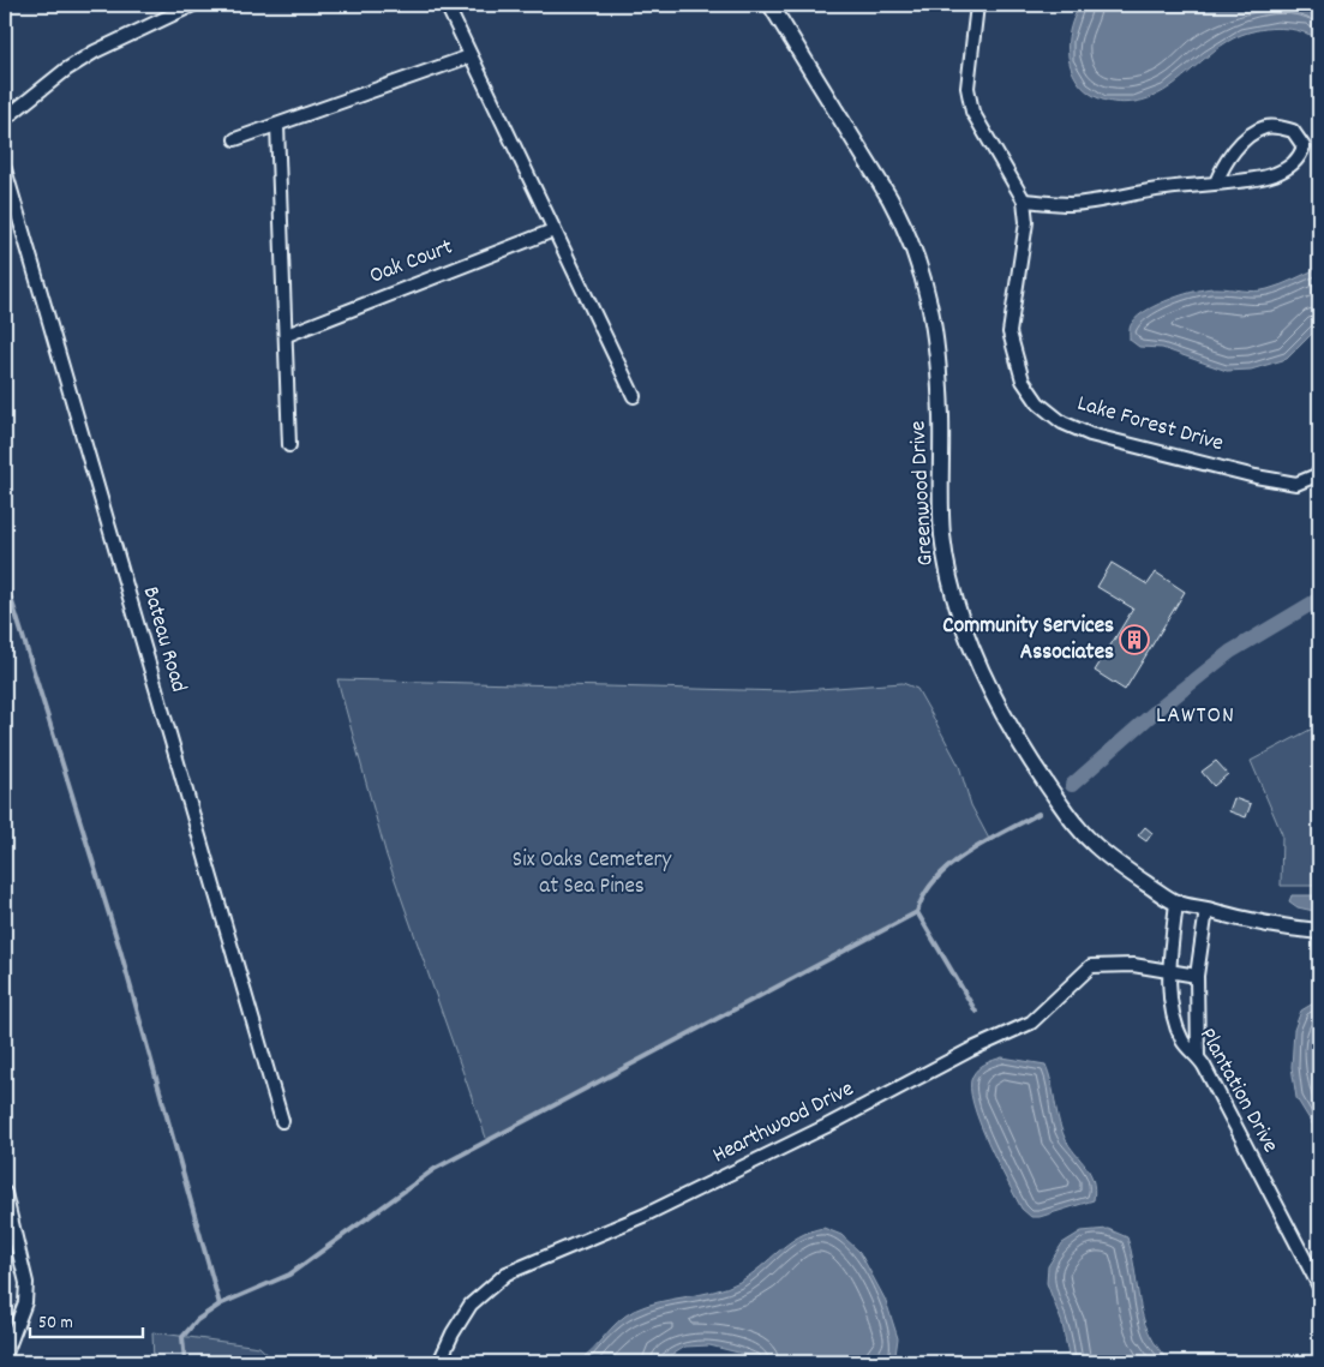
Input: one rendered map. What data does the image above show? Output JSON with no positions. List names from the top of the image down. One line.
{"streets":{"street":["Oak Court","Lake Forest Drive","Greenwood Drive","Bateau Road","Plantation Drive","Hearthwood Drive"]},"crossings":[["Greenwood Drive","Plantation Drive"],["Plantation Drive","Hearthwood Drive"]],"districts":["LAWTON"],"parks":["Six Oaks Cemetery at Sea Pines"],"places":{"building":["Community Services Associates"]},"scale_bar":"50 m"}
